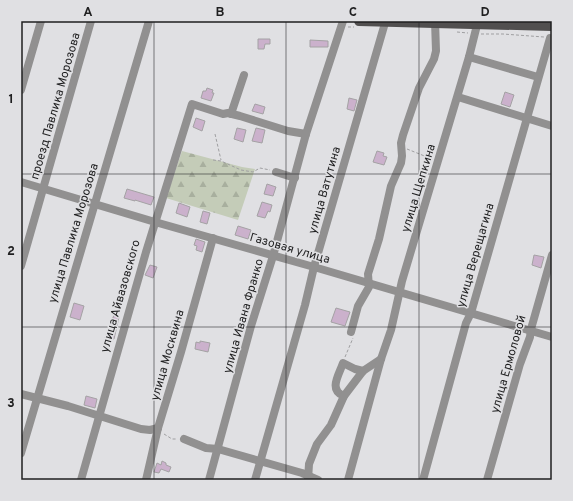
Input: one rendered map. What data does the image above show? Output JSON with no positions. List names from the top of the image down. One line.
{"streets":{"street":["проезд Павлика Морозова","улица Щепкина","улица Ватутина","улица Павлика Морозова","Газовая улица","улица Верещагина","улица Айвазовского","улица Ивана Франко","улица Москвина","улица Ермоловой"]},"crossings":[["проезд Павлика Морозова","Газовая улица"],["улица Щепкина","Газовая улица"],["улица Ватутина","Газовая улица"],["улица Павлика Морозова","Газовая улица"],["Газовая улица","улица Верещагина"],["Газовая улица","улица Айвазовского"],["Газовая улица","улица Ивана Франко"],["Газовая улица","улица Москвина"],["Газовая улица","улица Ермоловой"]],"grid":{"columns":["A","B","C","D"],"rows":["1","2","3"]}}
